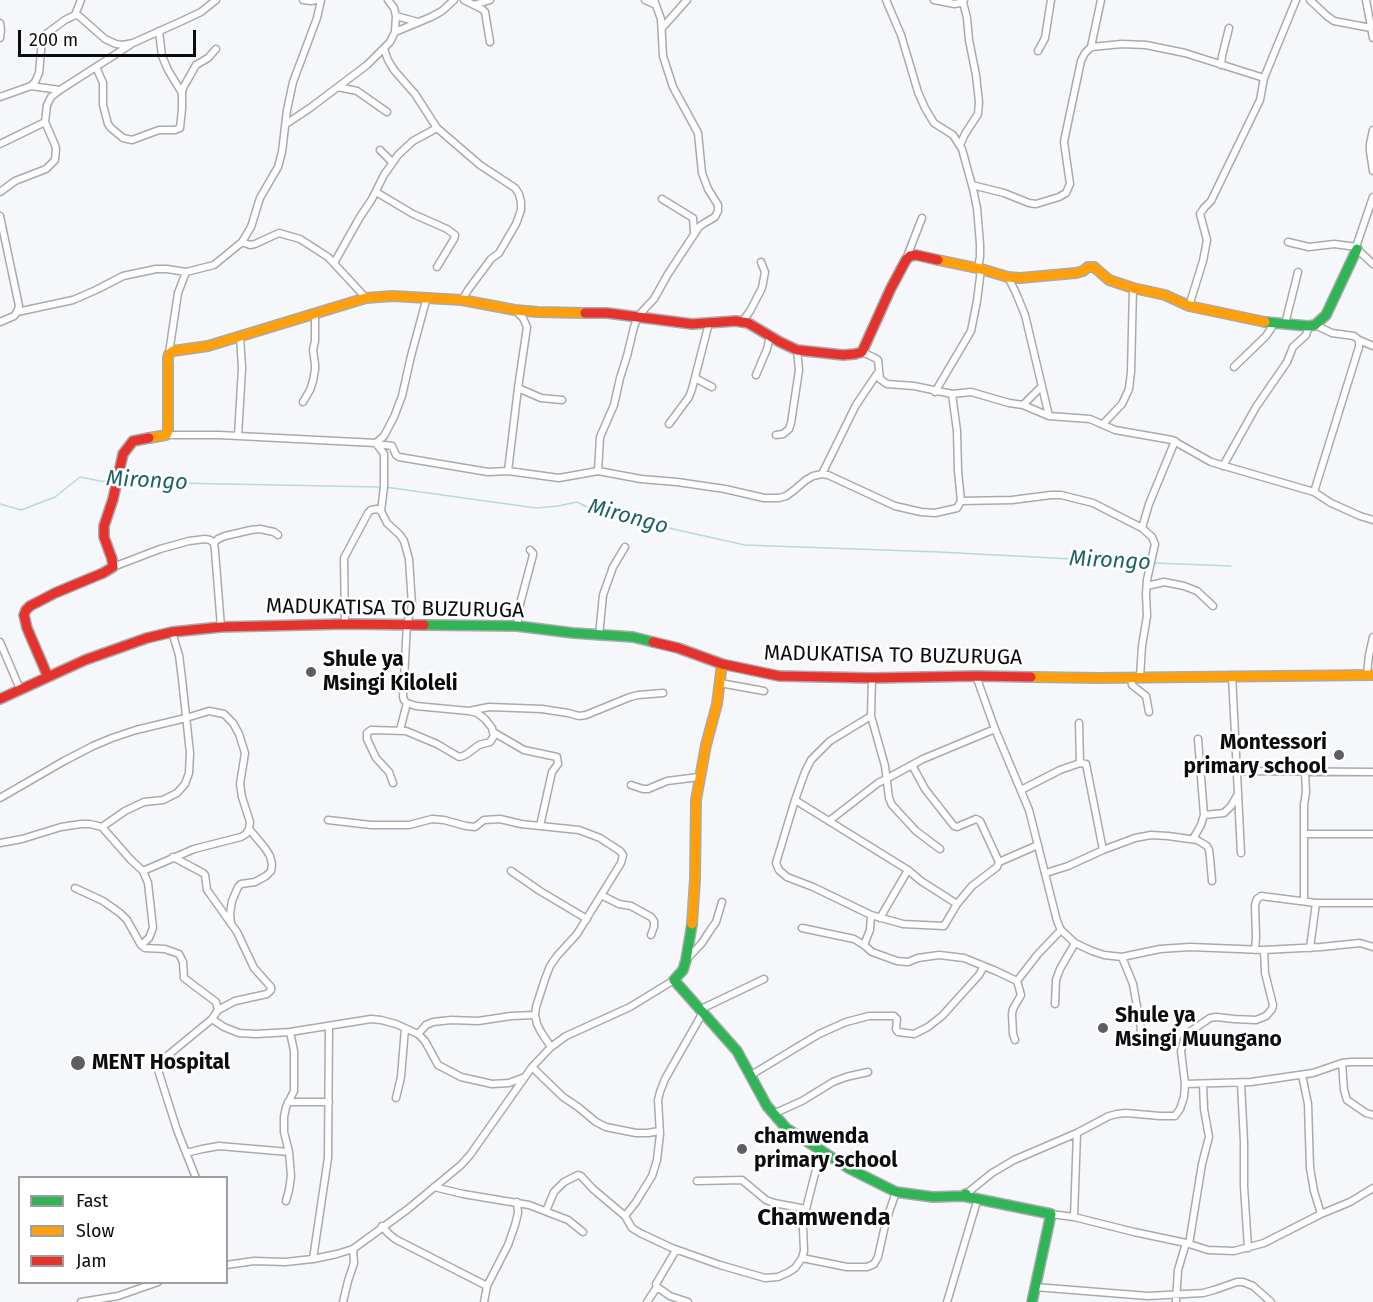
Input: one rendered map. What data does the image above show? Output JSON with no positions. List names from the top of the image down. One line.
{"streets":{"street":["MADUKATISA TO BUZURUGA"]},"districts":["Chamwenda"],"water":["Mirongo"],"places":["Shule ya Msingi Kiloleli","Montessori primary school","Shule ya Msingi Muungano","MENT Hospital","chamwenda primary school"],"legend":["Fast","Slow","Jam"],"scale_bar":"200 m"}
